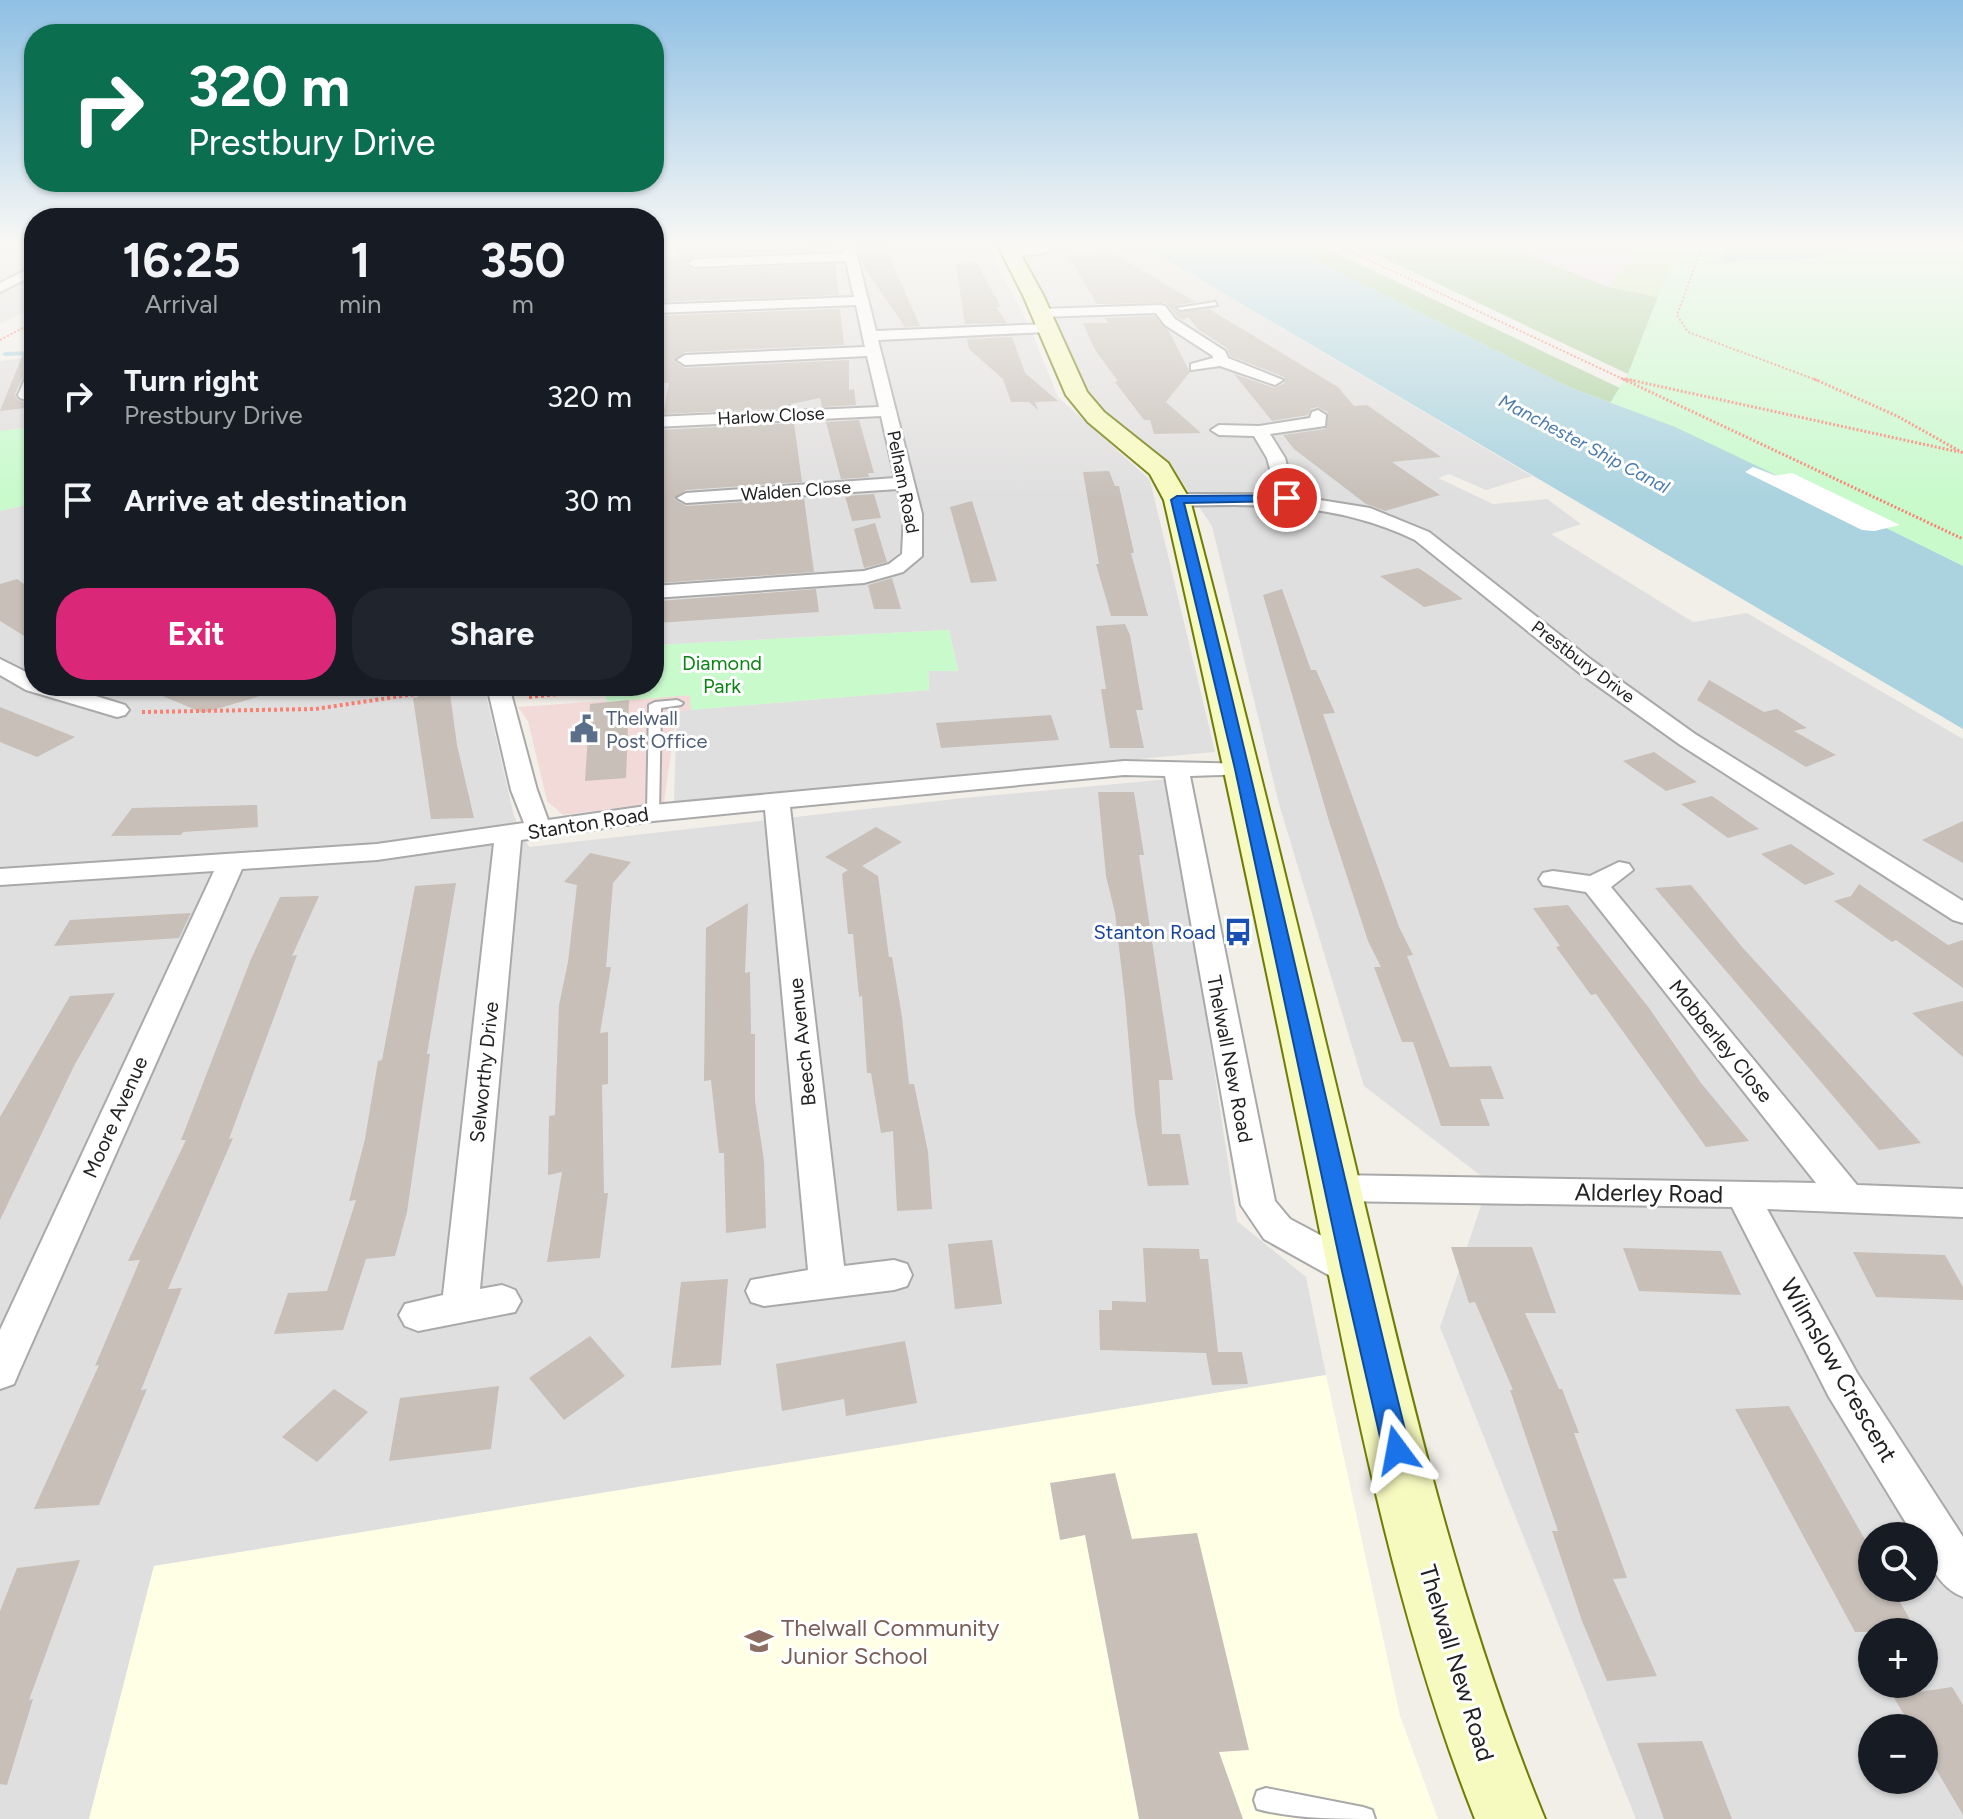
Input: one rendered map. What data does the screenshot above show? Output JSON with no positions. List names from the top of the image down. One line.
{"streets":{"main road":["Thelwall New Road"],"street":["Harlow Close","Pelham Road","Walden Close","Prestbury Drive","Stanton Road","Mobberley Close","Beech Avenue","Selworthy Drive","Moore Avenue","Alderley Road","Wilmslow Crescent"]},"crossings":[["Harlow Close","Pelham Road"],["Pelham Road","Walden Close"],["Prestbury Drive","Thelwall New Road"],["Stanton Road","Beech Avenue"],["Stanton Road","Thelwall New Road"],["Stanton Road","Selworthy Drive"],["Stanton Road","Moore Avenue"],["Mobberley Close","Alderley Road"],["Thelwall New Road","Alderley Road"],["Alderley Road","Wilmslow Crescent"]],"water":["Manchester Ship Canal"],"parks":["Diamond Park"],"places":{"public building":["Thelwall Post Office"],"bus stop":["Stanton Road"],"school or university":["Thelwall Community Junior School"]},"page":{"turn":["320 m","Prestbury Drive"],"eta":["16:25","Arrival","1","min","350","m"],"list":[{"name":"Turn right","note":"Prestbury Drive","value":"320 m"},{"name":"Arrive at destination","value":"30 m"}],"buttons":["Exit","Share"],"map_buttons":["+","−"]}}
